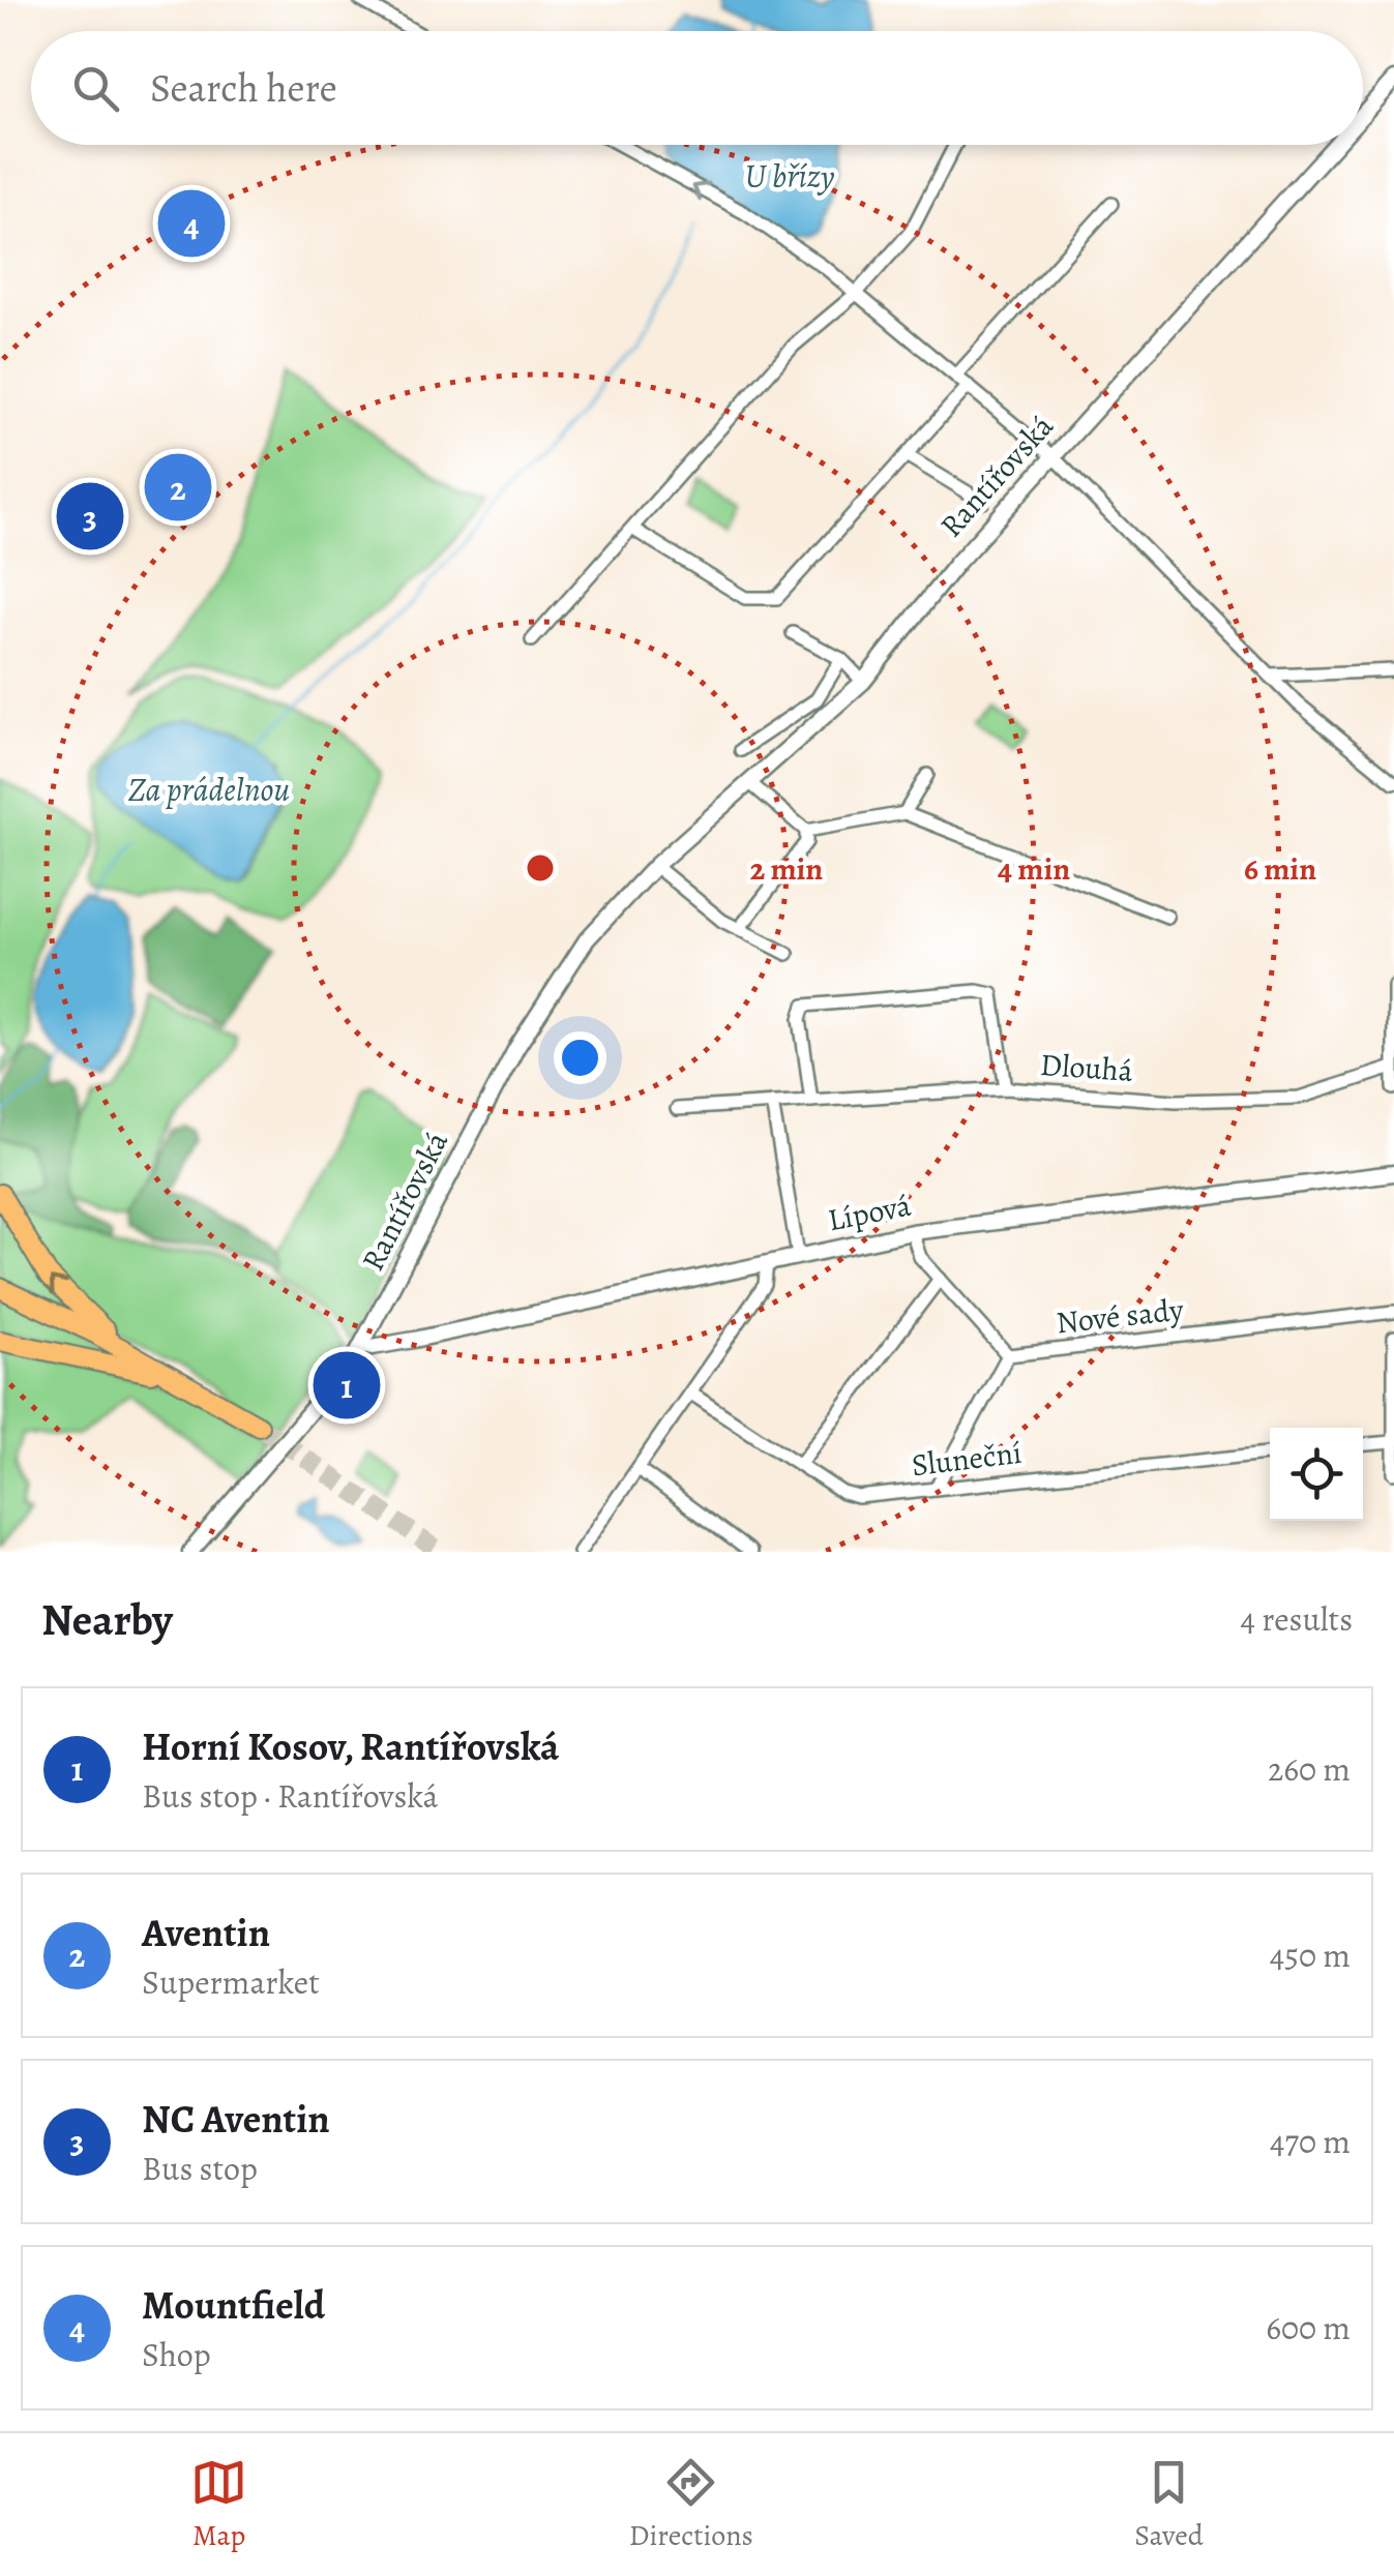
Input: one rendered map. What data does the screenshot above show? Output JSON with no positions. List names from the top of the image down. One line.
{"streets":{"street":["Rantířovská","Dlouhá","Lípová","Nové sady","Sluneční"]},"crossings":[["Rantířovská","Lípová"]],"water":["U břízy","Za prádelnou"],"page":{"search":"Search here","pins":["4","2","3","1"],"heading":["Nearby","4 results"],"list":[{"mark":"1","name":"Horní Kosov, Rantířovská","note":"Bus stop · Rantířovská","value":"260 m"},{"mark":"2","name":"Aventin","note":"Supermarket","value":"450 m"},{"mark":"3","name":"NC Aventin","note":"Bus stop","value":"470 m"},{"mark":"4","name":"Mountfield","note":"Shop","value":"600 m"}],"nav":["Map","Directions","Saved"]},"rings":["2 min","4 min","6 min"]}
